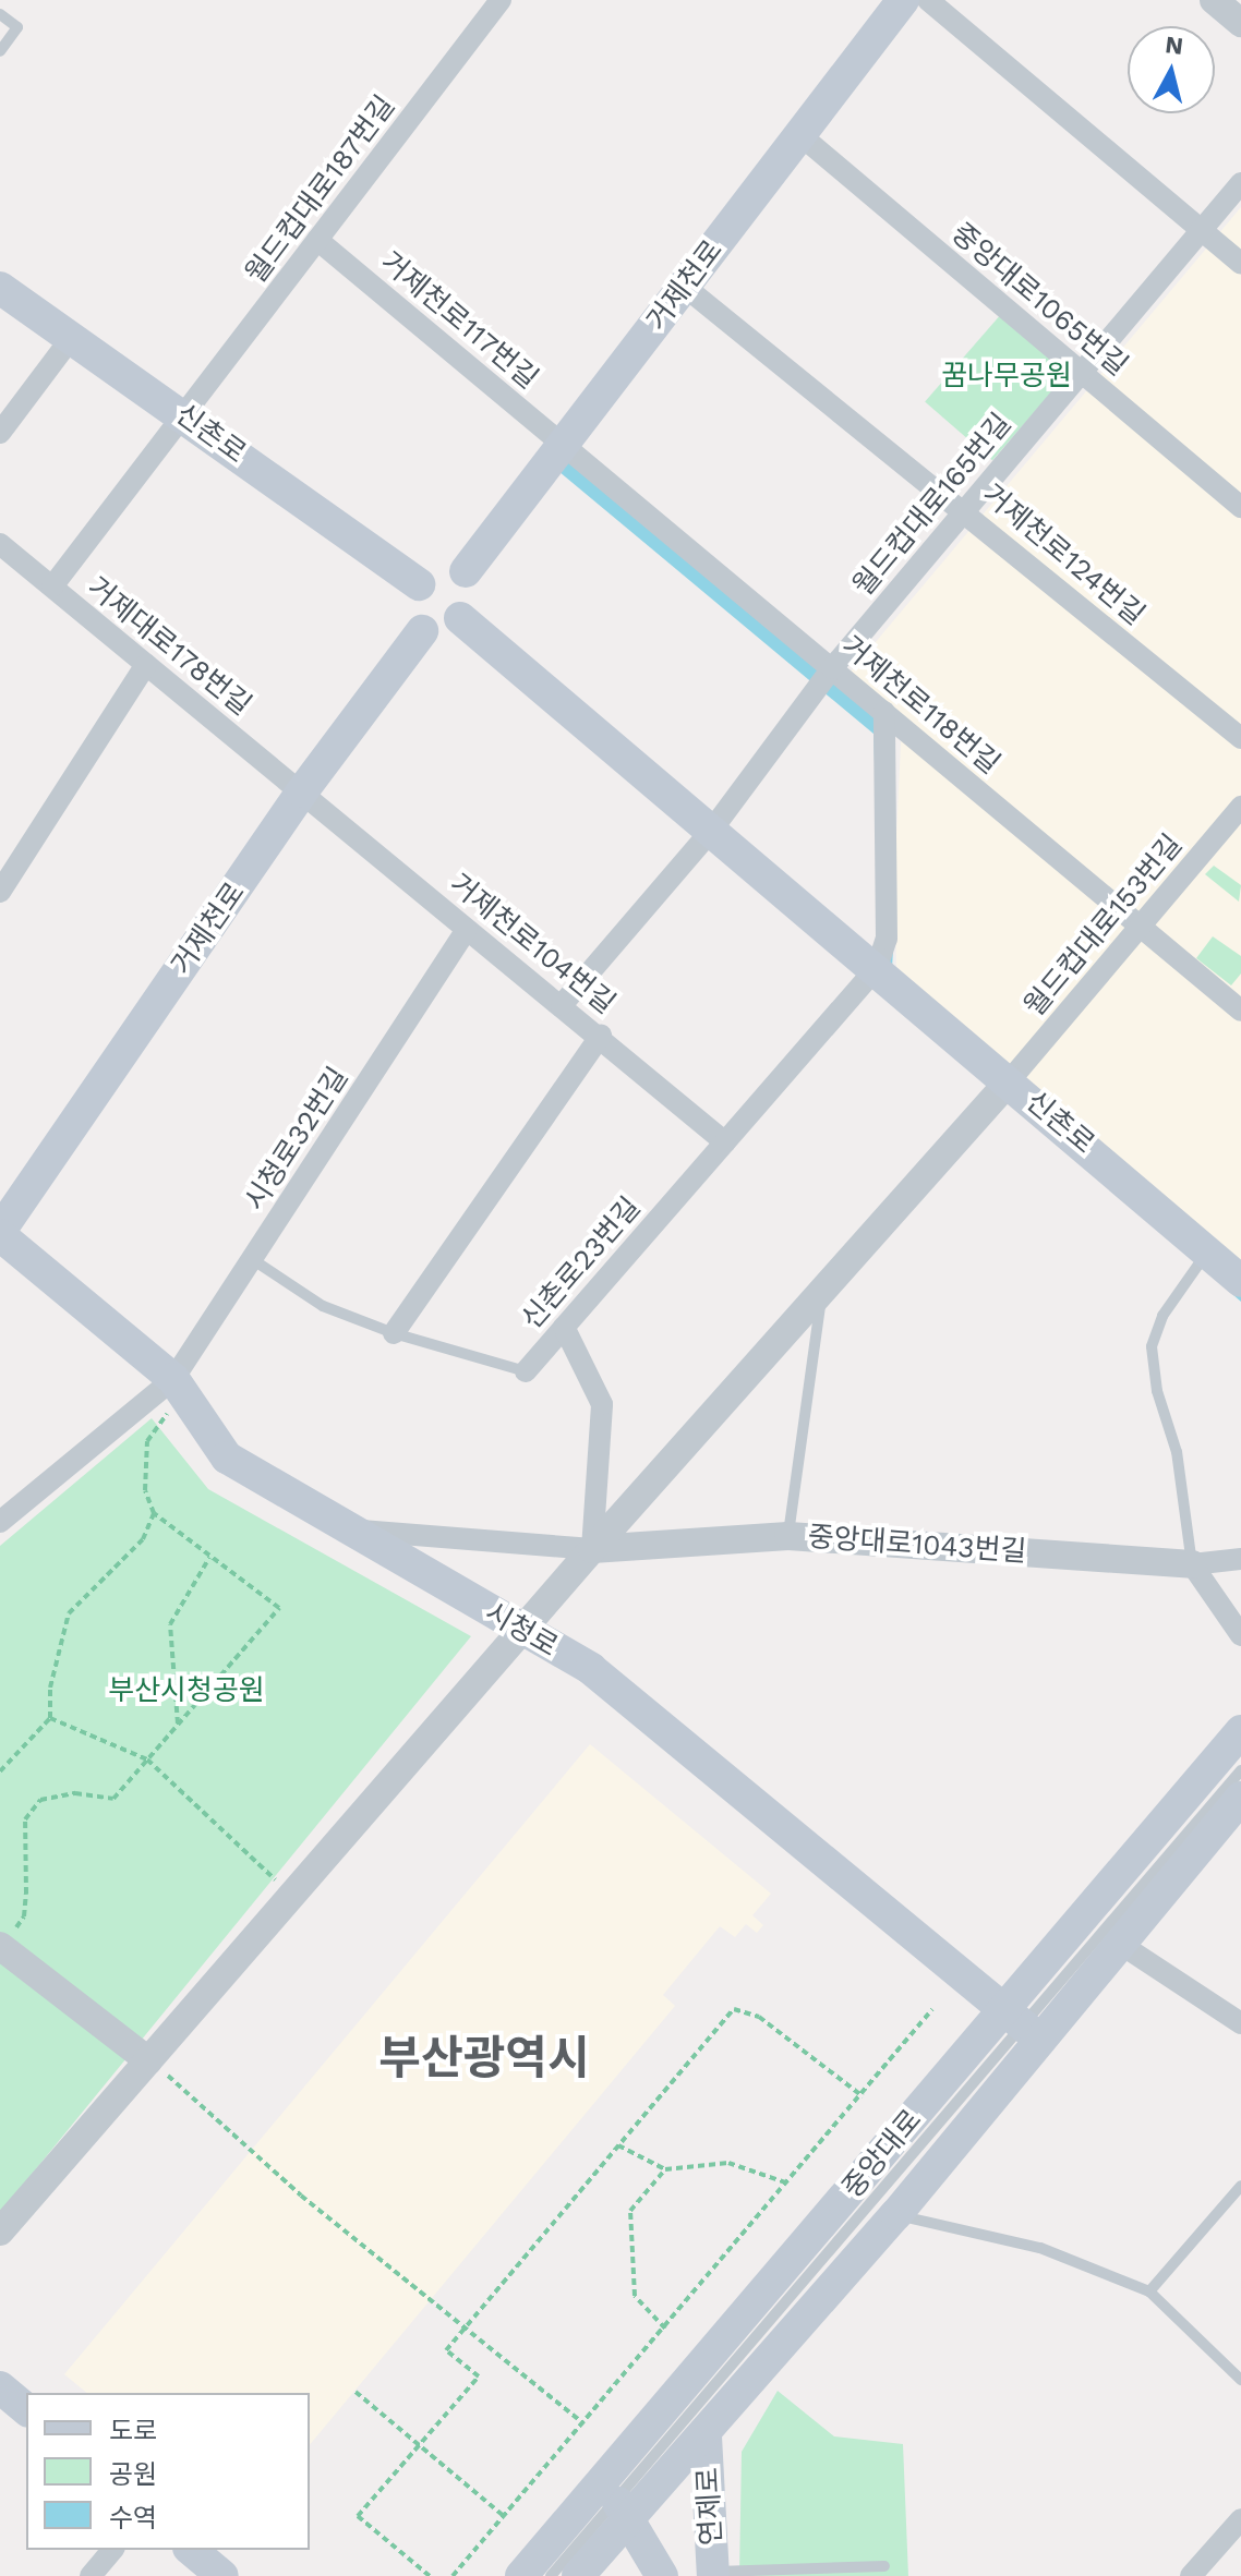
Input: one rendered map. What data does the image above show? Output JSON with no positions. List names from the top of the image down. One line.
{"streets":{"main road":["거제천로","신촌로","시청로","중앙대로","연제로"],"street":["월드컵대로187번길","중앙대로1065번길","거제천로117번길","월드컵대로165번길","거제천로124번길","거제대로178번길","거제천로118번길","월드컵대로153번길","거제천로104번길","시청로32번길","신촌로23번길","중앙대로1043번길"]},"crossings":[["월드컵대로187번길","거제천로117번길"],["월드컵대로187번길","신촌로"],["월드컵대로187번길","거제대로178번길"],["거제천로","중앙대로1065번길"],["거제천로","거제천로117번길"],["거제천로","신촌로"],["거제천로","거제천로124번길"],["거제천로","거제대로178번길"],["거제천로","거제천로118번길"],["거제천로","거제천로104번길"],["거제천로","시청로"],["중앙대로1065번길","월드컵대로165번길"],["거제천로117번길","거제천로118번길"],["신촌로","월드컵대로165번길"],["신촌로","월드컵대로153번길"],["신촌로","신촌로23번길"],["월드컵대로165번길","거제천로124번길"],["월드컵대로165번길","거제천로118번길"],["거제대로178번길","거제천로104번길"],["거제천로118번길","월드컵대로153번길"],["거제천로104번길","시청로32번길"],["거제천로104번길","신촌로23번길"],["시청로32번길","신촌로23번길"],["시청로32번길","시청로"],["중앙대로1043번길","시청로"],["시청로","중앙대로"],["중앙대로","연제로"]],"districts":["부산광역시"],"parks":["꿈나무공원","부산시청공원"],"legend":["도로","공원","수역"],"north":"top"}
